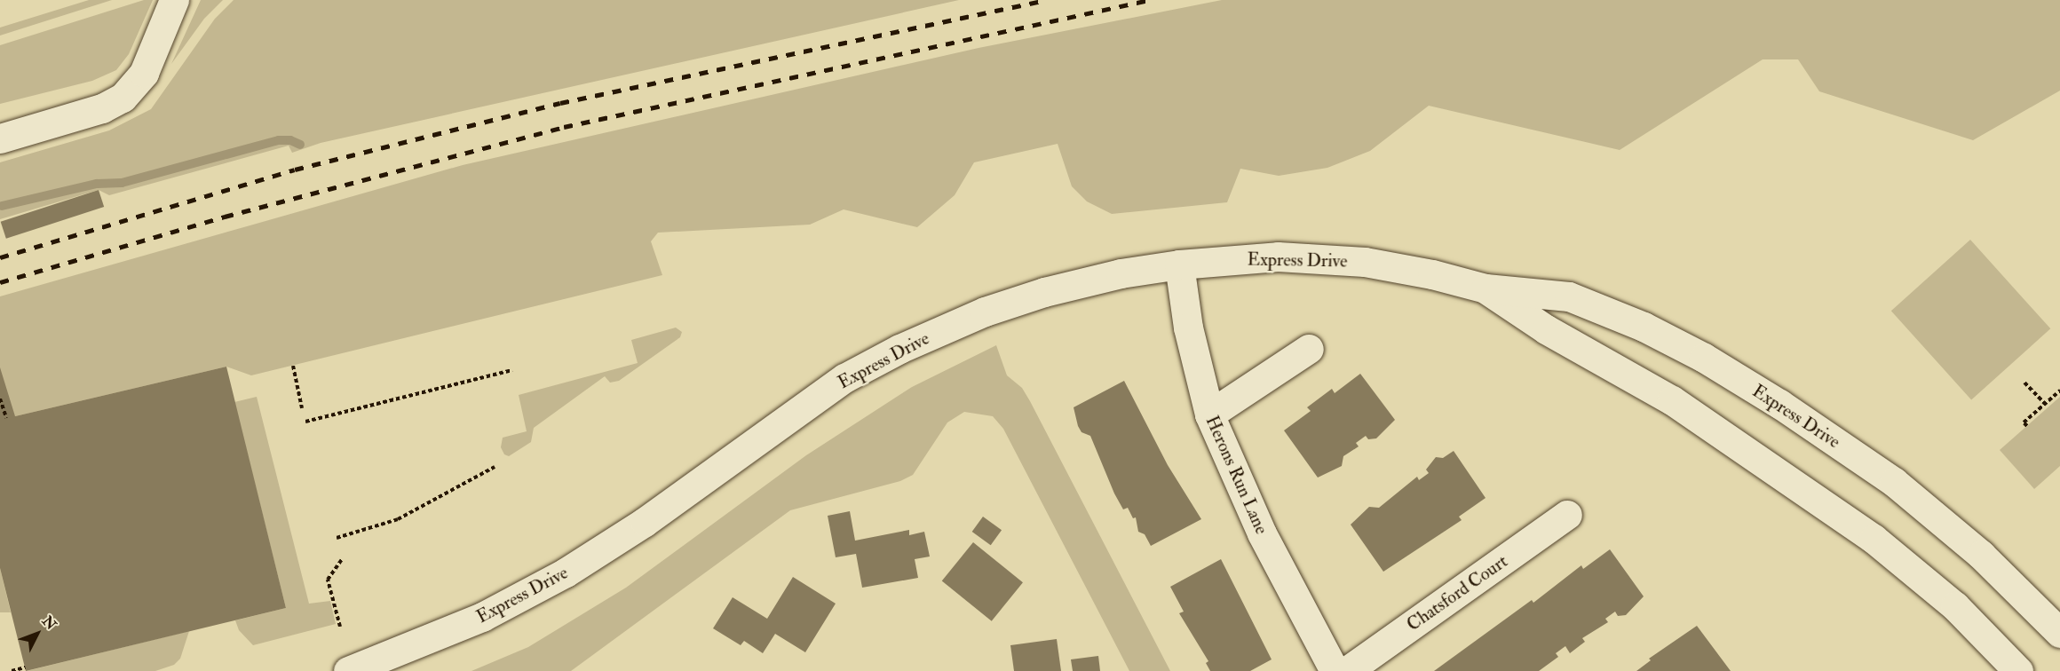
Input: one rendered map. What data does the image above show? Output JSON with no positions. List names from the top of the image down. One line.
{"streets":{"street":["Express Drive","Herons Run Lane","Chatsford Court"]},"crossings":[["Express Drive","Herons Run Lane"]],"north":"top right"}
